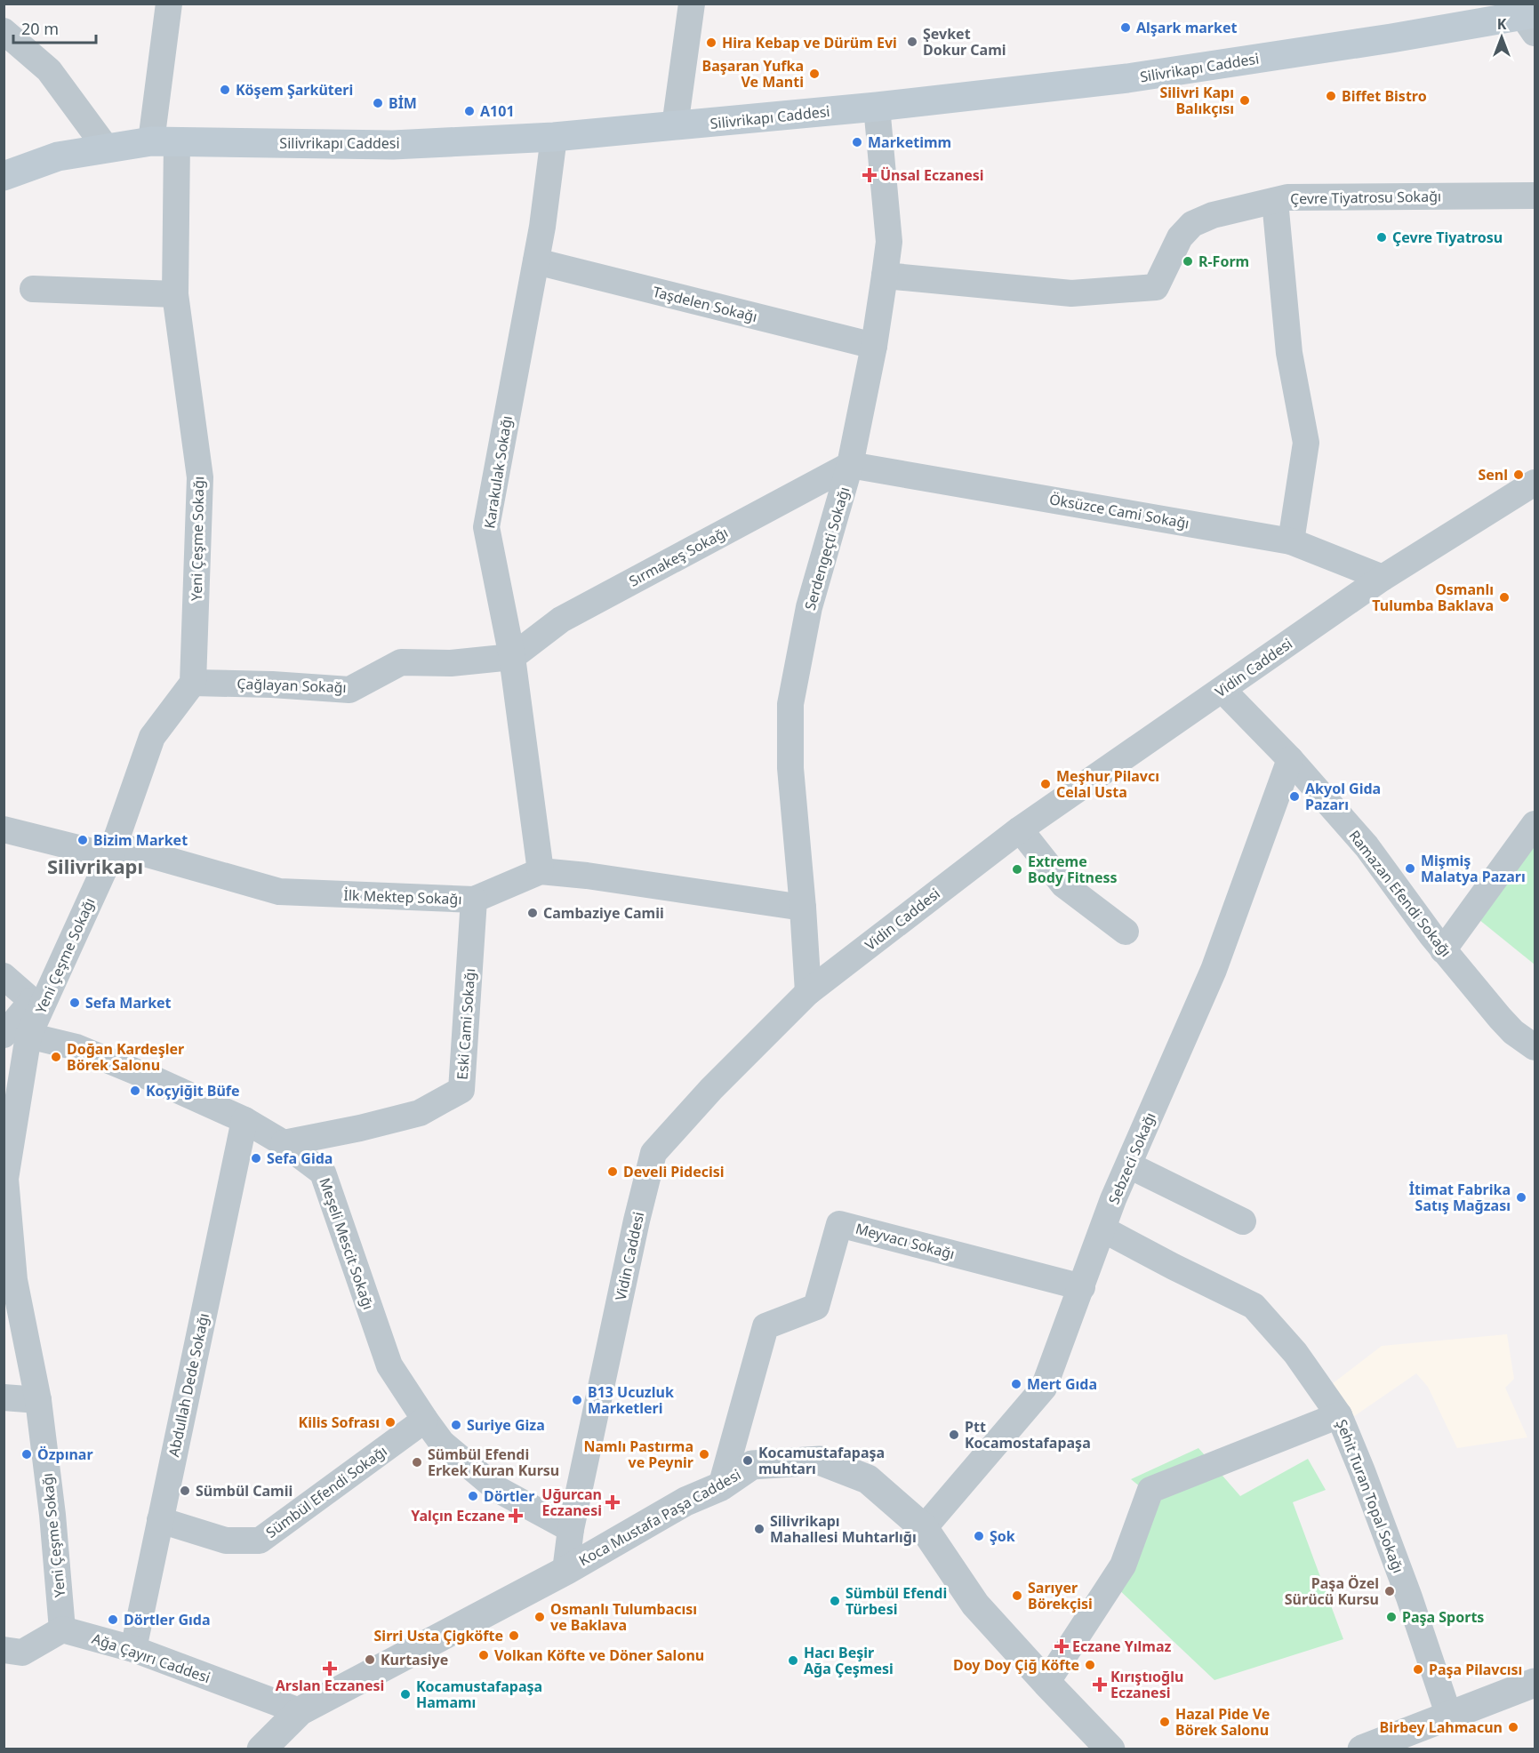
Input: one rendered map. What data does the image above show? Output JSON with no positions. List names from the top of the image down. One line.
{"streets":{"main road":["Silivrikapı Caddesi"],"street":["Çevre Tiyatrosu Sokağı","Taşdelen Sokağı","Karakulak Sokağı","Öksüzce Cami Sokağı","Yeni Çeşme Sokağı","Serdengeçti Sokağı","Sırmakeş Sokağı","Vidin Caddesi","Çağlayan Sokağı","Ramazan Efendi Sokağı","İlk Mektep Sokağı","Eski Cami Sokağı","Sebzeci Sokağı","Meyvacı Sokağı","Meşeli Mescit Sokağı","Abdullah Dede Sokağı","Sümbül Efendi Sokağı","Şehit Turan Topal Sokağı","Koca Mustafa Paşa Caddesi","Ağa Çayırı Caddesi"]},"crossings":[["Silivrikapı Caddesi","Karakulak Sokağı"],["Silivrikapı Caddesi","Yeni Çeşme Sokağı"],["Silivrikapı Caddesi","Serdengeçti Sokağı"],["Çevre Tiyatrosu Sokağı","Serdengeçti Sokağı"],["Taşdelen Sokağı","Karakulak Sokağı"],["Taşdelen Sokağı","Serdengeçti Sokağı"],["Karakulak Sokağı","Sırmakeş Sokağı"],["Karakulak Sokağı","Çağlayan Sokağı"],["Karakulak Sokağı","İlk Mektep Sokağı"],["Öksüzce Cami Sokağı","Serdengeçti Sokağı"],["Öksüzce Cami Sokağı","Sırmakeş Sokağı"],["Öksüzce Cami Sokağı","Vidin Caddesi"],["Yeni Çeşme Sokağı","Çağlayan Sokağı"],["Yeni Çeşme Sokağı","İlk Mektep Sokağı"],["Yeni Çeşme Sokağı","Meşeli Mescit Sokağı"],["Yeni Çeşme Sokağı","Ağa Çayırı Caddesi"],["Serdengeçti Sokağı","Sırmakeş Sokağı"],["Serdengeçti Sokağı","Vidin Caddesi"],["Serdengeçti Sokağı","İlk Mektep Sokağı"],["Sırmakeş Sokağı","Çağlayan Sokağı"],["Vidin Caddesi","Ramazan Efendi Sokağı"],["Vidin Caddesi","Meşeli Mescit Sokağı"],["Vidin Caddesi","Koca Mustafa Paşa Caddesi"],["Ramazan Efendi Sokağı","Sebzeci Sokağı"],["İlk Mektep Sokağı","Eski Cami Sokağı"],["Eski Cami Sokağı","Meşeli Mescit Sokağı"],["Sebzeci Sokağı","Meyvacı Sokağı"],["Sebzeci Sokağı","Şehit Turan Topal Sokağı"],["Sebzeci Sokağı","Koca Mustafa Paşa Caddesi"],["Meyvacı Sokağı","Koca Mustafa Paşa Caddesi"],["Meşeli Mescit Sokağı","Abdullah Dede Sokağı"],["Meşeli Mescit Sokağı","Sümbül Efendi Sokağı"],["Abdullah Dede Sokağı","Sümbül Efendi Sokağı"],["Abdullah Dede Sokağı","Ağa Çayırı Caddesi"],["Koca Mustafa Paşa Caddesi","Ağa Çayırı Caddesi"]],"districts":["Silivrikapı"],"places":{"other":["Alşark market","Şevket Dokur Cami","Hira Kebap ve Dürüm Evi","Başaran Yufka Ve Manti","Köşem Şarküteri","Biffet Bistro","Silivri Kapı Balıkçısı","BİM","A101","Marketimm","Çevre Tiyatrosu","R-Form","Senl","Osmanlı Tulumba Baklava","Meşhur Pilavcı Celal Usta","Akyol Gida Pazarı","Bizim Market","Mişmiş Malatya Pazarı","Extreme Body Fitness","Cambaziye Camii","Sefa Market","Doğan Kardeşler Börek Salonu","Koçyiğit Büfe","Sefa Gida","Develi Pidecisi","İtimat Fabrika Satış Mağzası","Mert Gıda","B13 Ucuzluk Marketleri","Kilis Sofrası","Suriye Giza","Ptt Kocamostafapaşa","Özpınar","Namlı Pastırma ve Peynir","Kocamustafapaşa muhtarı","Sümbül Efendi Erkek Kuran Kursu","Sümbül Camii","Dörtler","Silivrikapı Mahallesi Muhtarlığı","Şok","Paşa Özel Sürücü Kursu","Sarıyer Börekçisi","Sümbül Efendi Türbesi","Osmanlı Tulumbacısı ve Baklava","Paşa Sports","Dörtler Gıda","Sirri Usta Çigköfte","Volkan Köfte ve Döner Salonu","Kurtasiye","Hacı Beşir Ağa Çeşmesi","Doy Doy Çiğ Köfte","Paşa Pilavcısı","Kocamustafapaşa Hamamı","Hazal Pide Ve Börek Salonu","Birbey Lahmacun"],"health":["Ünsal Eczanesi","Uğurcan Eczanesi","Yalçın Eczane","Eczane Yılmaz","Arslan Eczanesi","Kırıştıoğlu Eczanesi"]},"scale_bar":"20 m","north":"top"}
